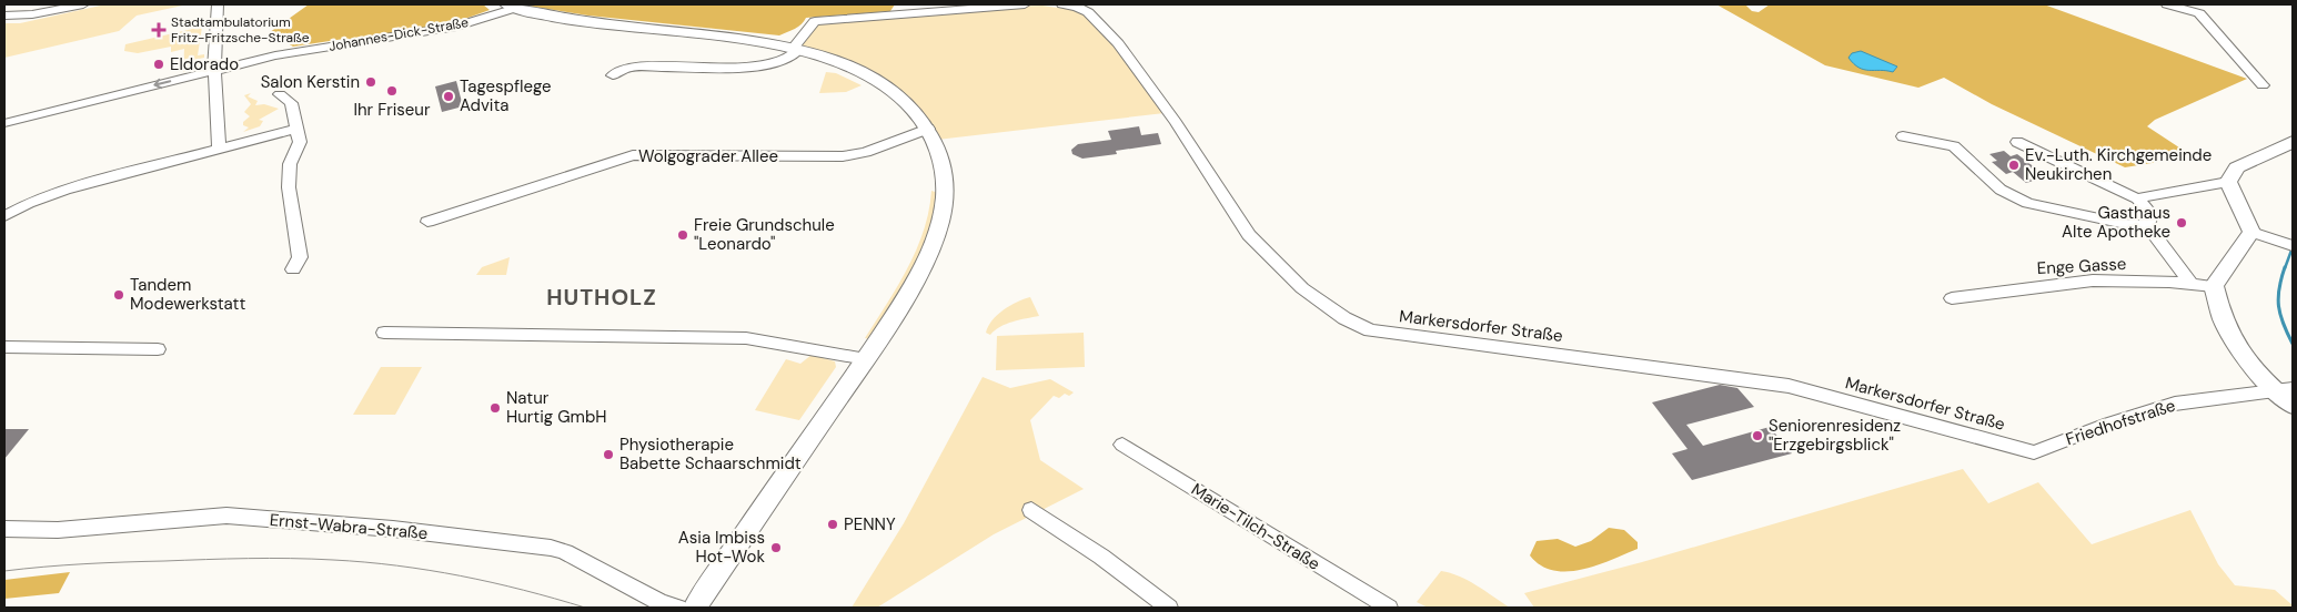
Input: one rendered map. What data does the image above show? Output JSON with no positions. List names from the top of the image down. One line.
{"streets":{"street":["Johannes-Dick-Straße","Wolgograder Allee","Enge Gasse","Markersdorfer Straße","Friedhofstraße","Ernst-Wabra-Straße","Marie-Tilch-Straße"]},"crossings":[["Markersdorfer Straße","Friedhofstraße"]],"districts":["HUTHOLZ"],"places":{"health":["Stadtambulatorium Fritz-Fritzsche-Straße"],"other":["Eldorado","Salon Kerstin","Ihr Friseur","Tagespflege Advita","Ev.-Luth. Kirchgemeinde Neukirchen","Gasthaus Alte Apotheke","Freie Grundschule \"Leonardo\"","Tandem Modewerkstatt","Natur Hurtig GmbH","Seniorenresidenz \"Erzgebirgsblick\"","Physiotherapie Babette Schaarschmidt","PENNY","Asia Imbiss Hot-Wok"]}}
